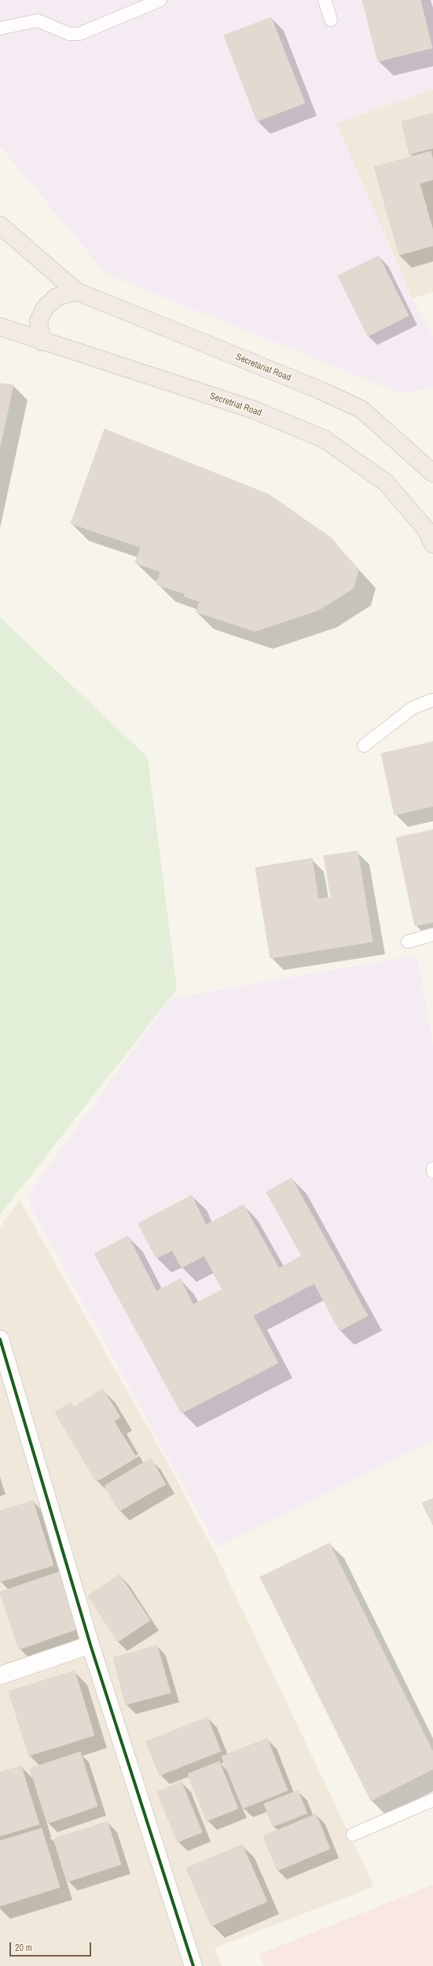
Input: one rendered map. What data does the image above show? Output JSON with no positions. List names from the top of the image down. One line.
{"streets":{"highway":["Secretariat Road","Secretriat Road"]},"scale_bar":"20 m"}
